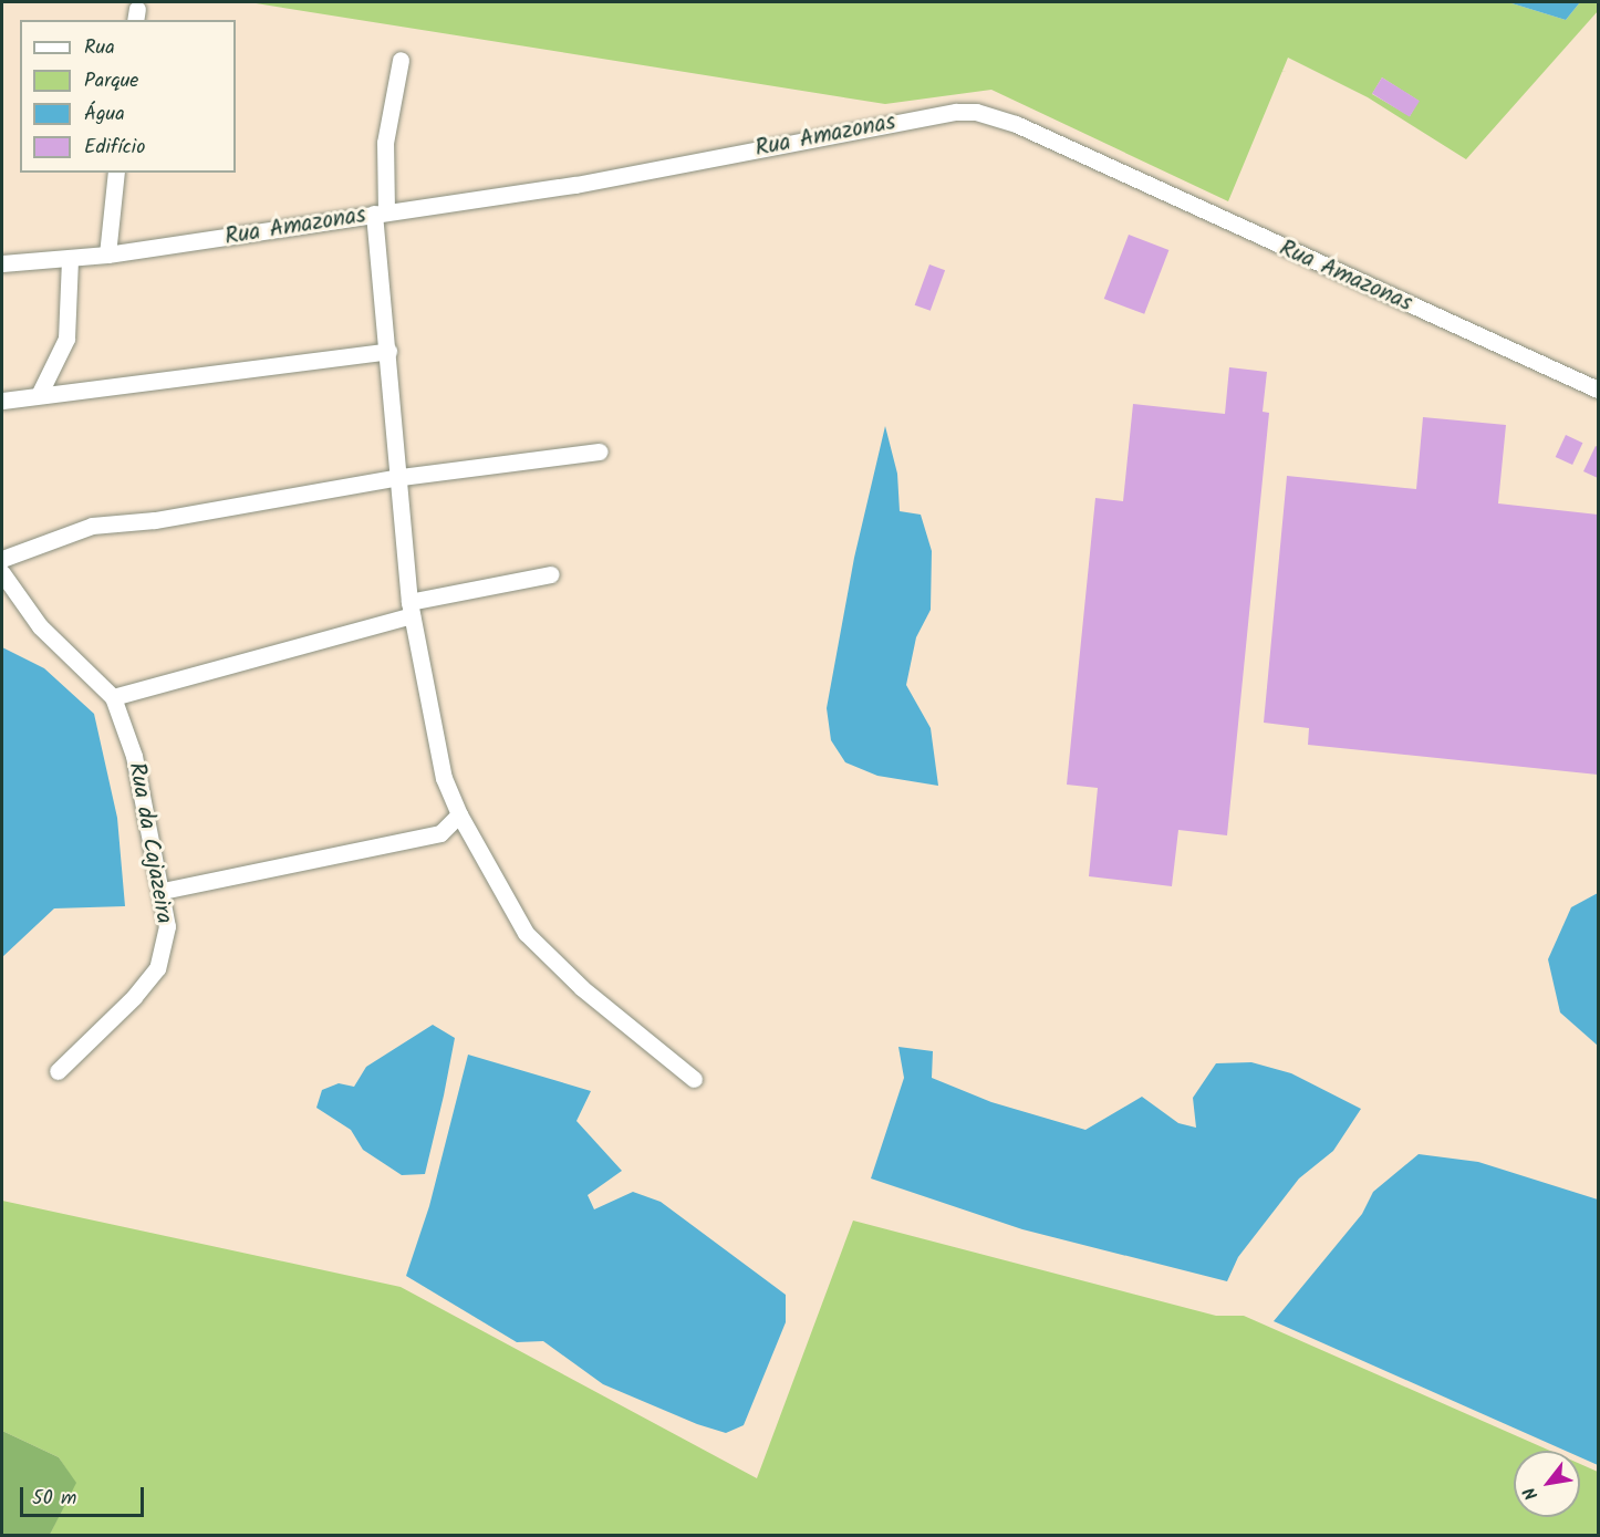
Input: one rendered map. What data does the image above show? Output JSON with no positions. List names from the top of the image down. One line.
{"streets":{"street":["Rua Amazonas","Rua da Cajazeira"]},"legend":["Rua","Parque","Água","Edifício"],"scale_bar":"50 m","north":"bottom left"}
